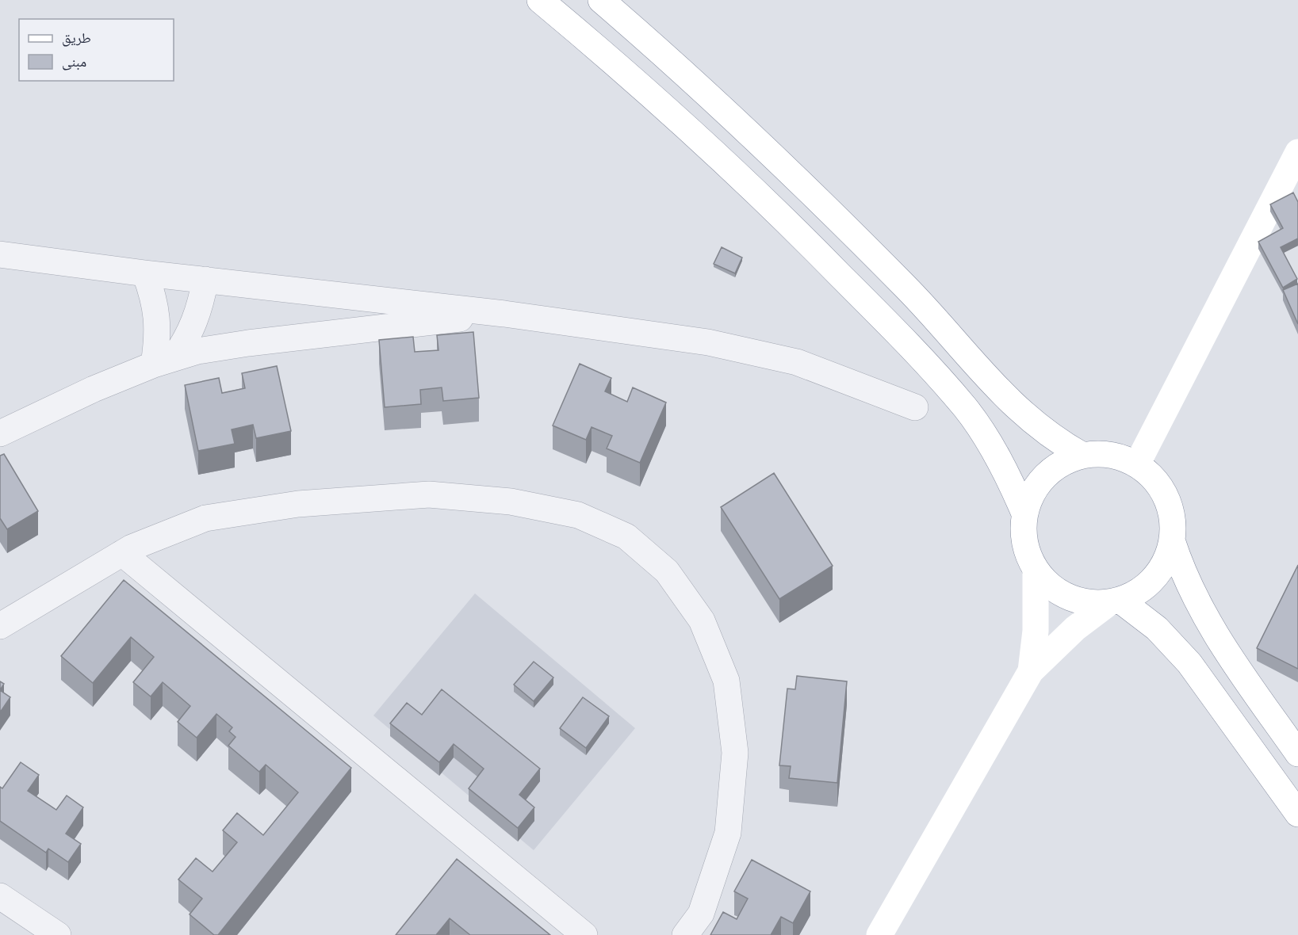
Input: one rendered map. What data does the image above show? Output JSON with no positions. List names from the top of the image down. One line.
{"legend":["طريق","مبنى"]}
